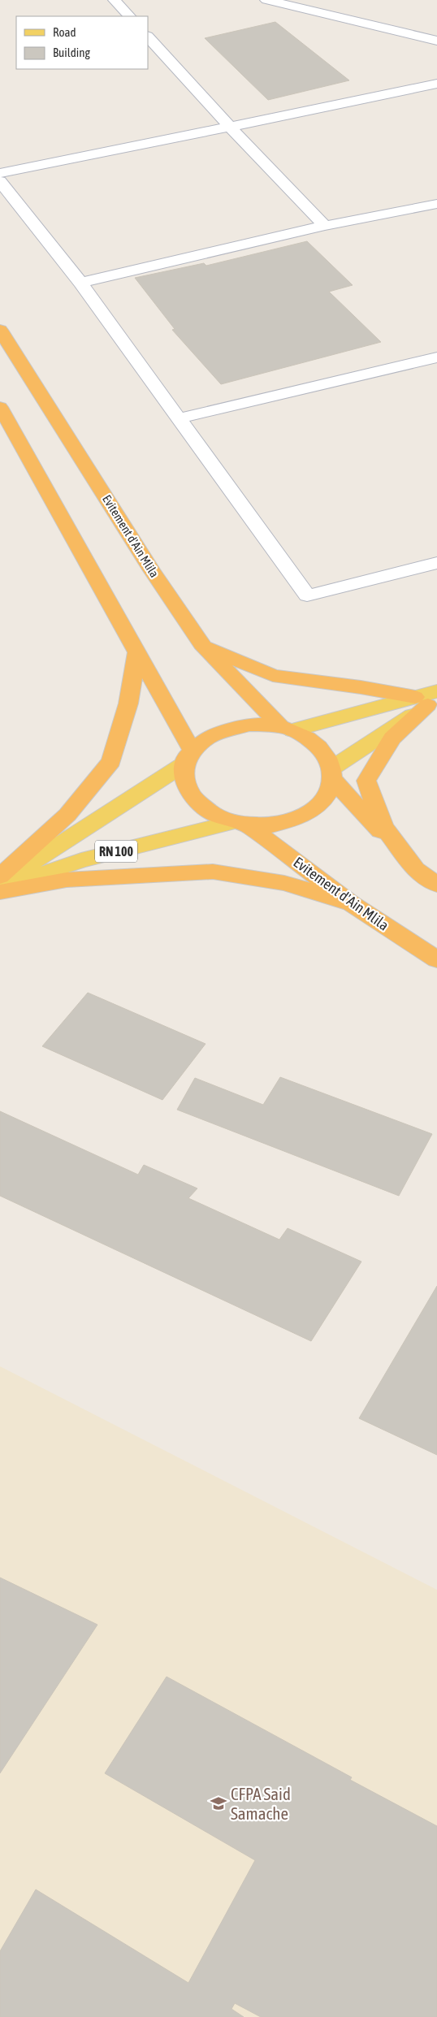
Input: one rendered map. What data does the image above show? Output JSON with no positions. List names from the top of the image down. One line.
{"streets":{"highway":["Evitement d'Ain Mlila"],"main road":["RN 100"]},"crossings":[["Evitement d'Ain Mlila","RN 100"]],"places":{"school or university":["CFPA Said Samache"]},"legend":["Road","Building"]}
